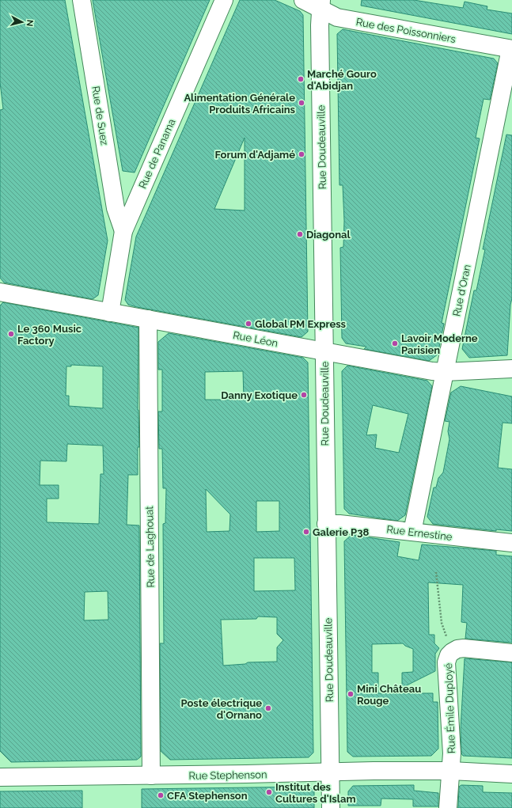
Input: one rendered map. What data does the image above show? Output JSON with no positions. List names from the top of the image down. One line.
{"streets":{"street":["Rue des Poissonniers","Rue de Suez","Rue Doudeauville","Rue de Panama","Rue d'Oran","Rue Léon","Rue Ernestine","Rue de Laghouat","Rue Émile Duployé","Rue Stephenson"]},"crossings":[["Rue des Poissonniers","Rue Doudeauville"],["Rue des Poissonniers","Rue d'Oran"],["Rue de Suez","Rue de Panama"],["Rue Doudeauville","Rue Léon"],["Rue Doudeauville","Rue Ernestine"],["Rue Doudeauville","Rue Stephenson"],["Rue de Panama","Rue Léon"],["Rue d'Oran","Rue Léon"],["Rue d'Oran","Rue Ernestine"],["Rue Léon","Rue de Laghouat"],["Rue de Laghouat","Rue Stephenson"],["Rue Émile Duployé","Rue Stephenson"]],"places":["Marché Gouro d'Abidjan","Alimentation Générale Produits Africains","Forum d'Adjamé","Diagonal","Global PM Express","Le 360 Music Factory","Lavoir Moderne Parisien","Danny Exotique","Galerie P38","Mini Château Rouge","Poste électrique d'Ornano","Institut des Cultures d'Islam","CFA Stephenson"],"north":"right"}
